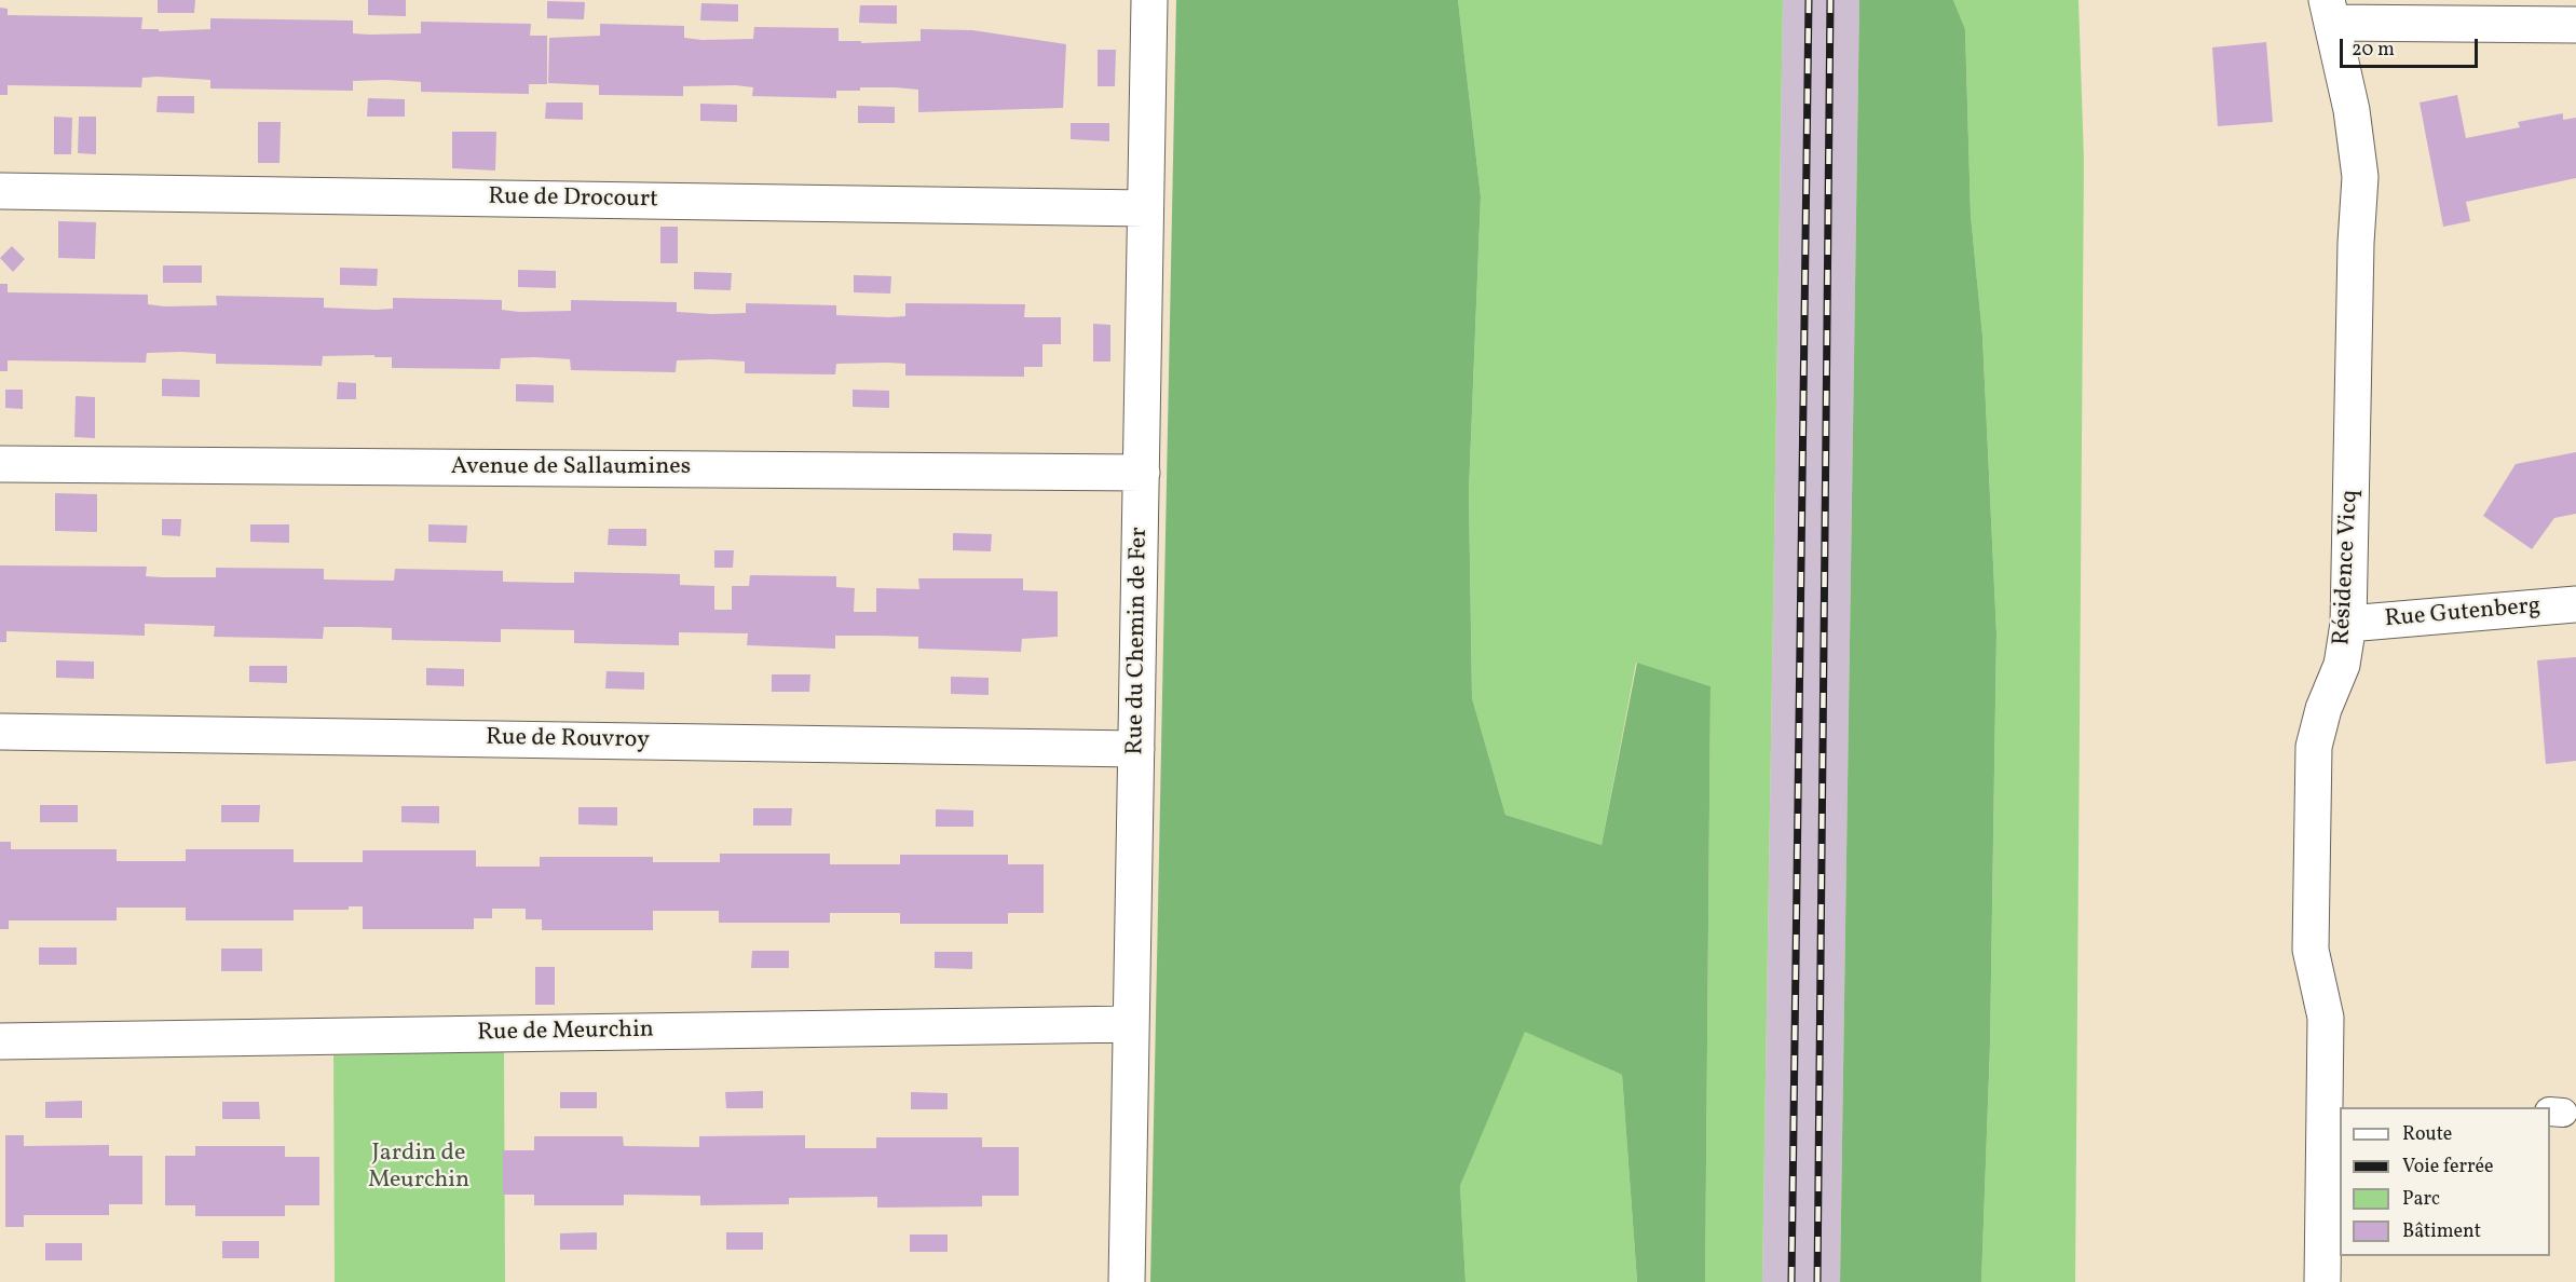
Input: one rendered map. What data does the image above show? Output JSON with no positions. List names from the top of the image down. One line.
{"streets":{"street":["Rue de Drocourt","Avenue de Sallaumines","Résidence Vicq","Rue Gutenberg","Rue du Chemin de Fer","Rue de Rouvroy","Rue de Meurchin"]},"crossings":[["Rue de Drocourt","Rue du Chemin de Fer"],["Avenue de Sallaumines","Rue du Chemin de Fer"],["Résidence Vicq","Rue Gutenberg"],["Rue du Chemin de Fer","Rue de Rouvroy"],["Rue du Chemin de Fer","Rue de Meurchin"]],"parks":["Jardin de Meurchin"],"legend":["Route","Voie ferrée","Parc","Bâtiment"],"scale_bar":"20 m"}
